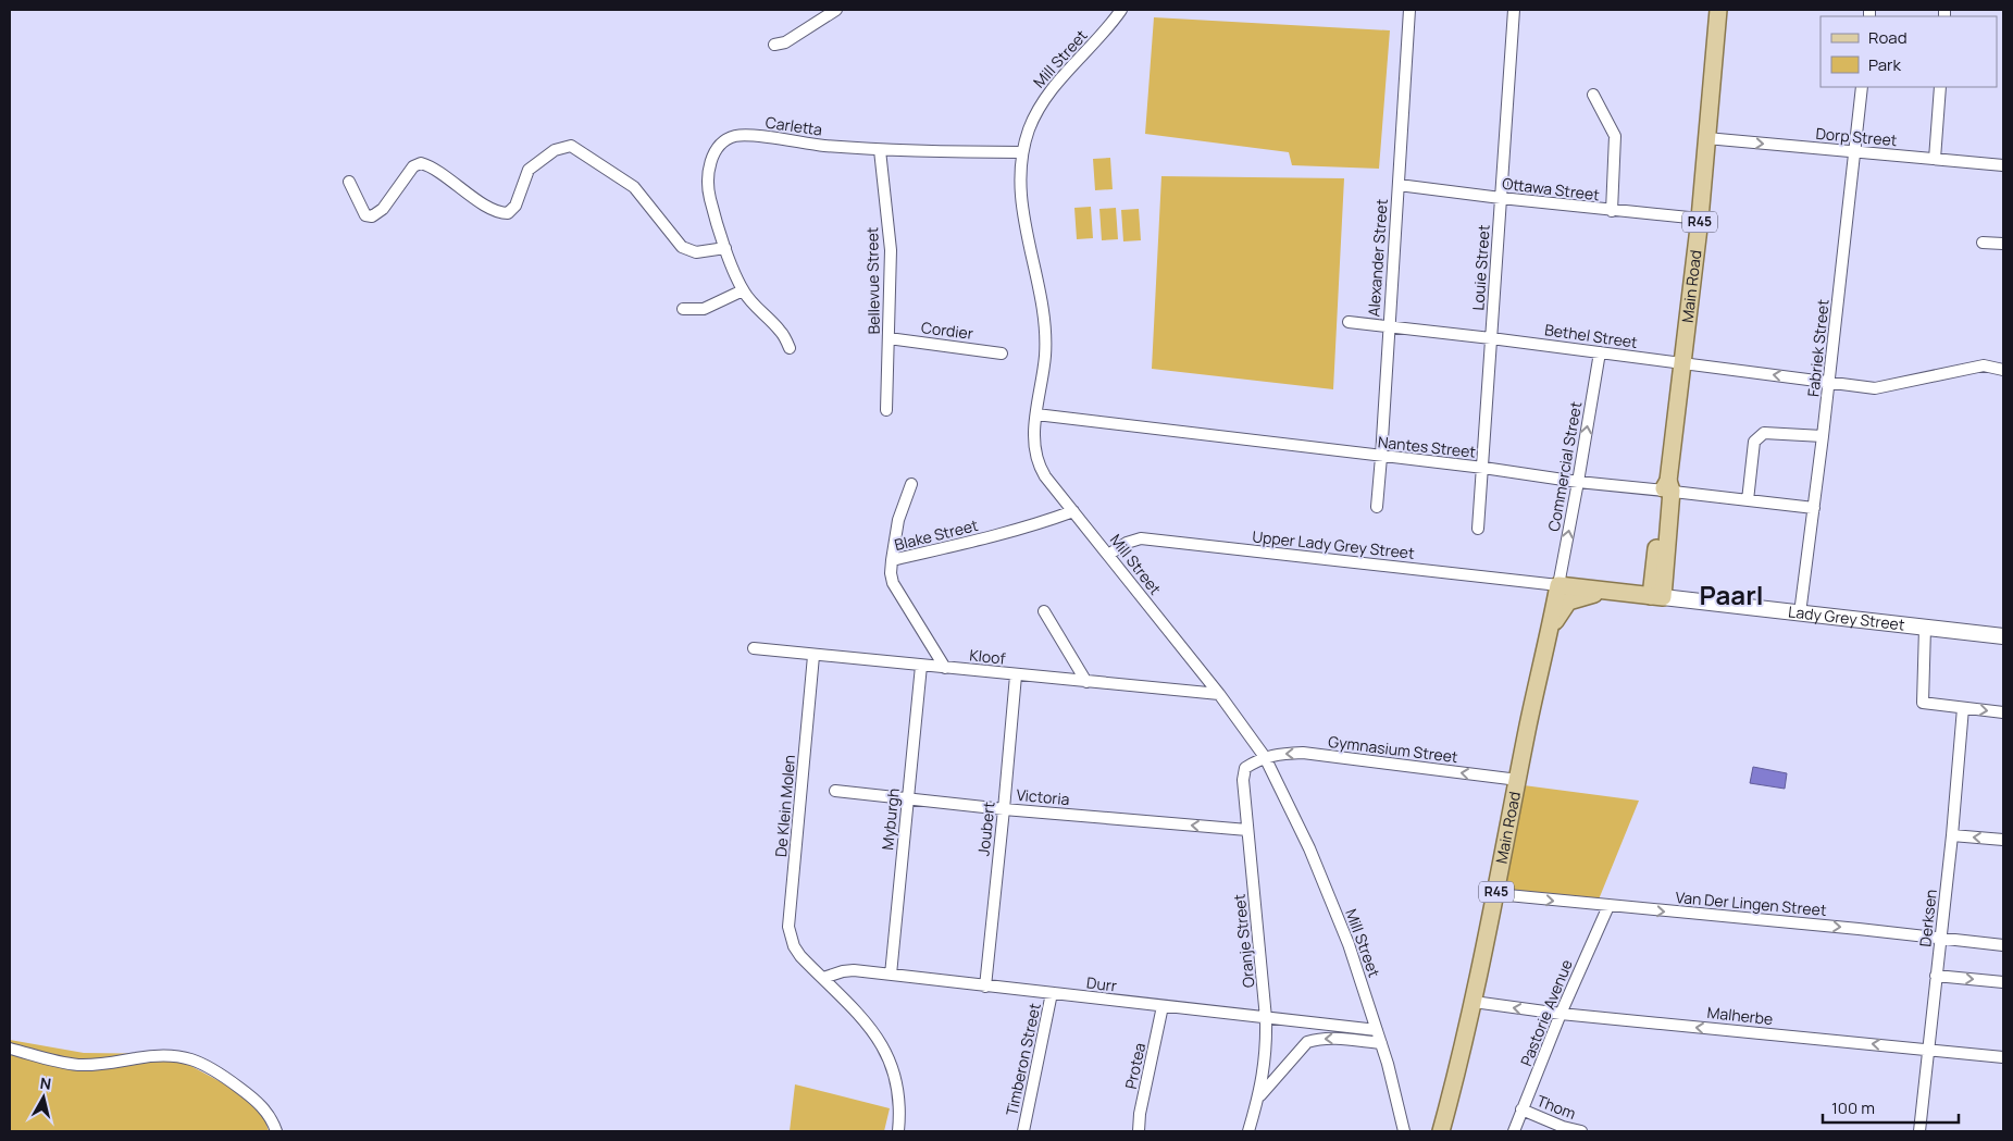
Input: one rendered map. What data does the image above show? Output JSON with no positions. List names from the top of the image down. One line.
{"streets":{"main road":["R45","Main Road","Lady Grey Street"],"street":["Mill Street","Carletta","Dorp Street","Ottawa Street","Alexander Street","Louie Street","Bellevue Street","Cordier","Bethel Street","Fabriek Street","Nantes Street","Commercial Street","Blake Street","Upper Lady Grey Street","Kloof","Gymnasium Street","Victoria","De Klein Molen","Myburgh","Joubert","Van Der Lingen Street","Derksen","Oranje Street","Durr","Pastorie Avenue","Malherbe","Timberon Street","Protea","Thom"]},"crossings":[["Mill Street","Carletta"],["Mill Street","Nantes Street"],["Mill Street","Blake Street"],["Mill Street","Upper Lady Grey Street"],["Mill Street","Kloof"],["Mill Street","Gymnasium Street"],["Mill Street","Oranje Street"],["Mill Street","Durr"],["Carletta","Bellevue Street"],["Dorp Street","Main Road"],["Dorp Street","Fabriek Street"],["Ottawa Street","Alexander Street"],["Ottawa Street","Louie Street"],["Ottawa Street","Main Road"],["R45","Main Road"],["R45","Nantes Street"],["R45","Lady Grey Street"],["Alexander Street","Bethel Street"],["Alexander Street","Nantes Street"],["Louie Street","Bethel Street"],["Louie Street","Nantes Street"],["Bellevue Street","Cordier"],["Main Road","Bethel Street"],["Main Road","Nantes Street"],["Main Road","Commercial Street"],["Main Road","Upper Lady Grey Street"],["Main Road","Lady Grey Street"],["Main Road","Gymnasium Street"],["Main Road","Van Der Lingen Street"],["Main Road","Malherbe"],["Bethel Street","Fabriek Street"],["Bethel Street","Commercial Street"],["Fabriek Street","Nantes Street"],["Fabriek Street","Lady Grey Street"],["Nantes Street","Commercial Street"],["Commercial Street","Upper Lady Grey Street"],["Commercial Street","Lady Grey Street"],["Blake Street","Kloof"],["Upper Lady Grey Street","Lady Grey Street"],["Kloof","De Klein Molen"],["Kloof","Myburgh"],["Kloof","Joubert"],["Gymnasium Street","Oranje Street"],["Victoria","Myburgh"],["Victoria","Joubert"],["Victoria","Oranje Street"],["De Klein Molen","Durr"],["Myburgh","Durr"],["Joubert","Durr"],["Van Der Lingen Street","Derksen"],["Van Der Lingen Street","Pastorie Avenue"],["Derksen","Malherbe"],["Oranje Street","Durr"],["Durr","Timberon Street"],["Durr","Protea"],["Pastorie Avenue","Malherbe"],["Pastorie Avenue","Thom"]],"one_way":["Dorp Street","Commercial Street","Gymnasium Street","Victoria","Van Der Lingen Street","Malherbe"],"districts":["Paarl"],"legend":["Road","Park"],"scale_bar":"100 m","north":"top"}
